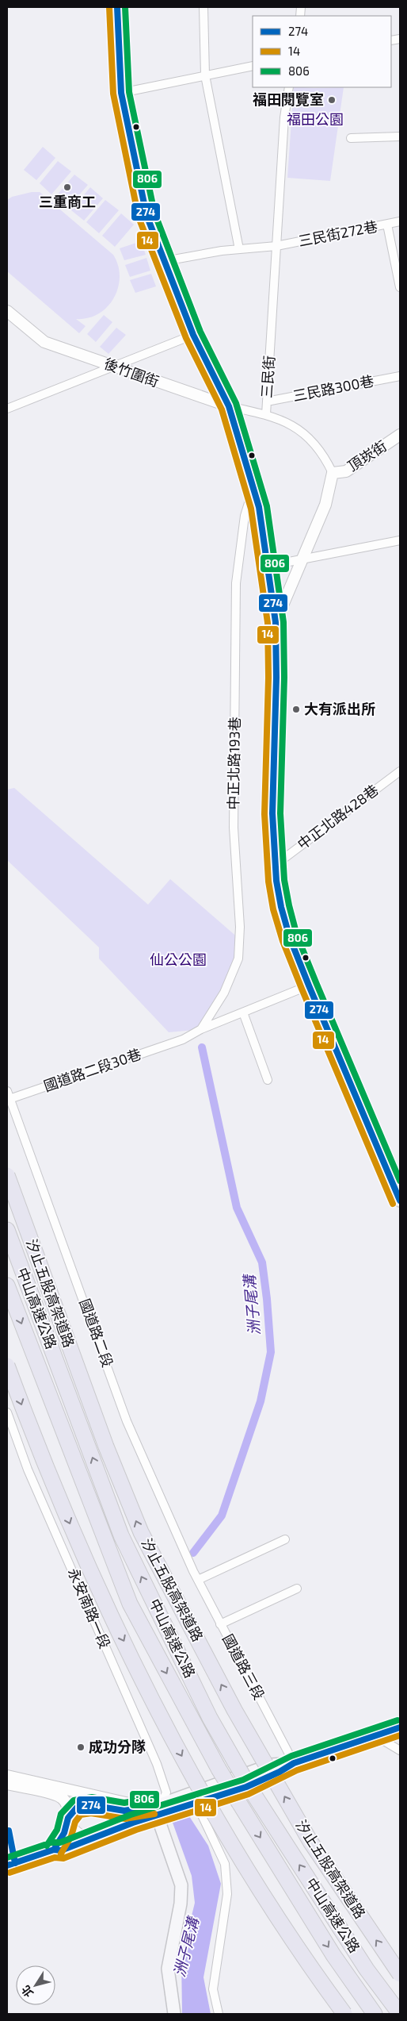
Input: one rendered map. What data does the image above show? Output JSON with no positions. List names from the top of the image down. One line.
{"streets":{"highway":["汐止五股高架道路","中山高速公路"],"street":["三民街272巷","後竹圍街","三民街","三民路300巷","頂崁街","中正北路193巷","中正北路428巷","國道路二段30巷","國道路二段","永安南路一段","國道路三段"]},"crossings":[["三民街272巷","三民街"],["後竹圍街","三民街"],["三民街","三民路300巷"],["三民街","頂崁街"],["中正北路193巷","國道路二段30巷"],["國道路二段30巷","國道路二段"],["國道路二段","國道路三段"]],"water":["洲子尾溝"],"parks":["福田公園","仙公公園"],"places":["福田閱覽室","三重商工","大有派出所","成功分隊"],"lines":["transit line 274","transit line 14","transit line 806"],"legend":["274","14","806"],"north":"bottom left"}
